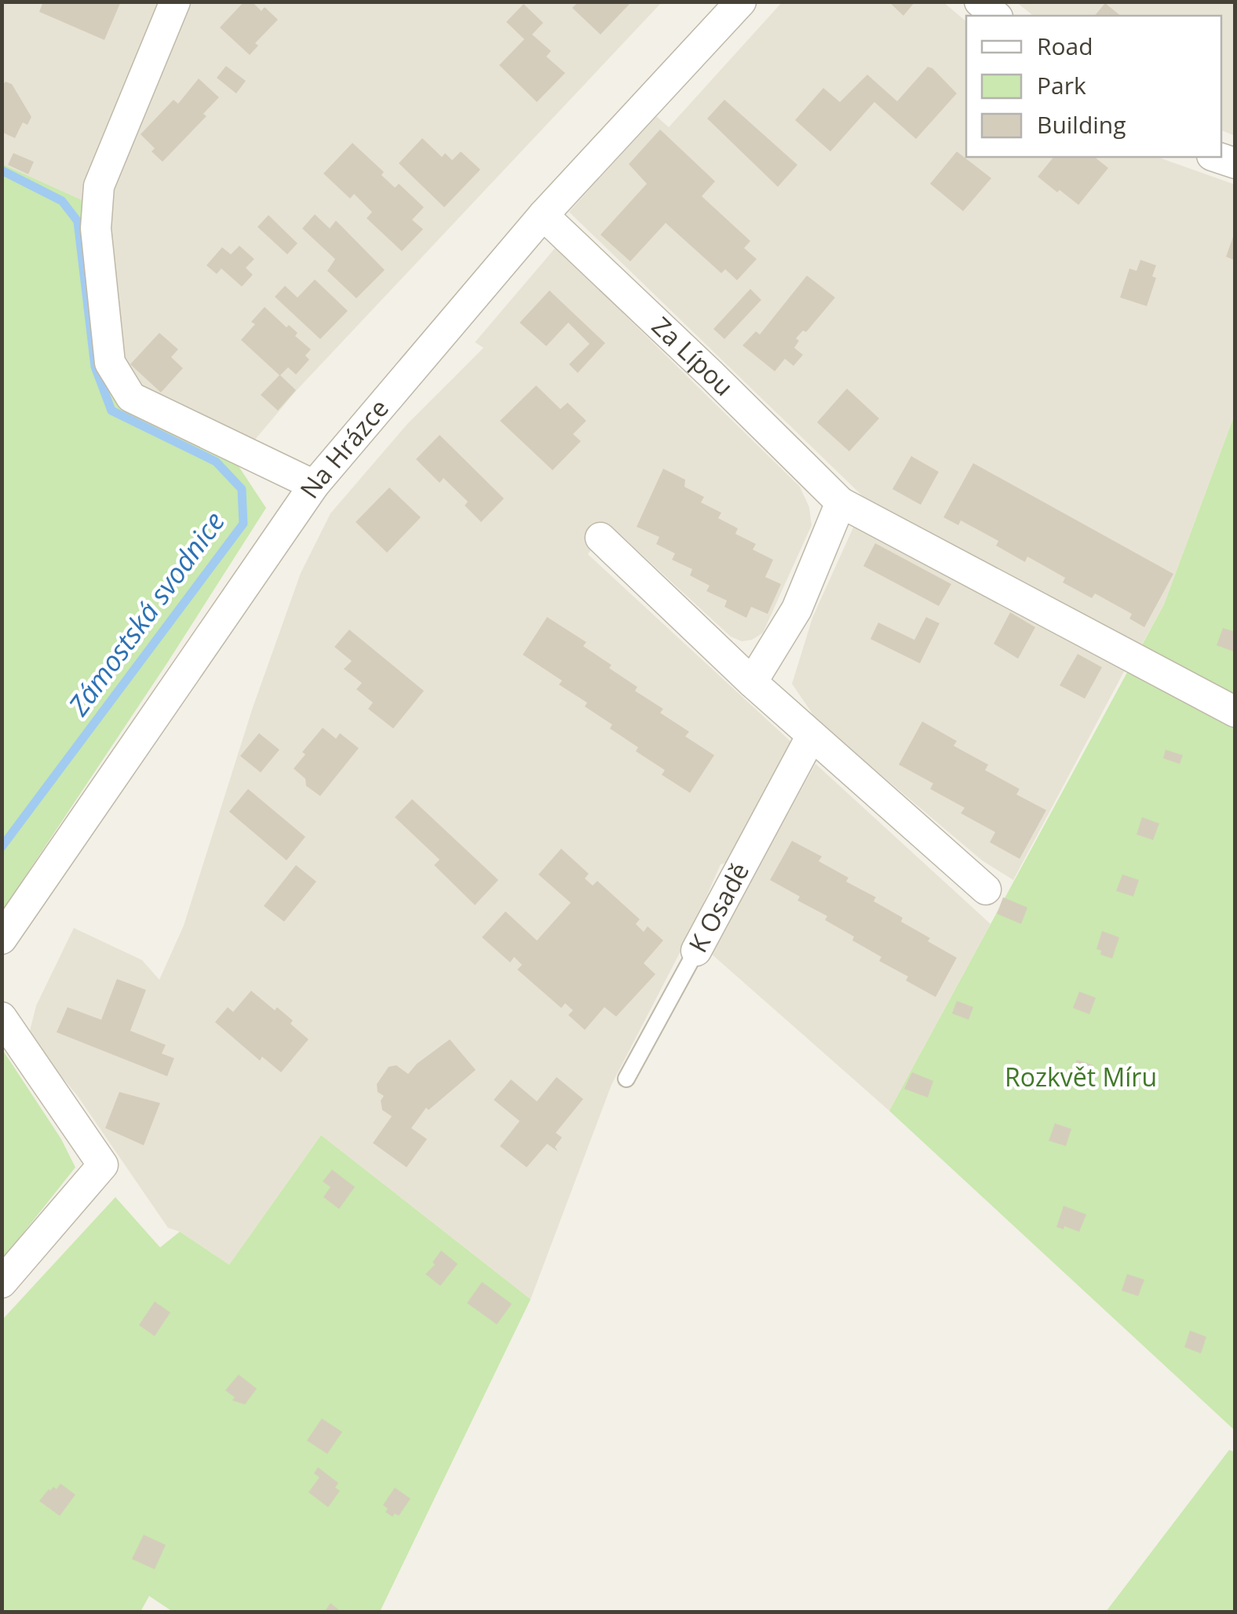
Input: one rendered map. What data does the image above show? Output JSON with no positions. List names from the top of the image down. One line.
{"streets":{"street":["Za Lípou","Na Hrázce","K Osadě"]},"crossings":[["Za Lípou","Na Hrázce"]],"water":["Zámostská svodnice"],"parks":["Rozkvět Míru"],"legend":["Road","Park","Building"]}
